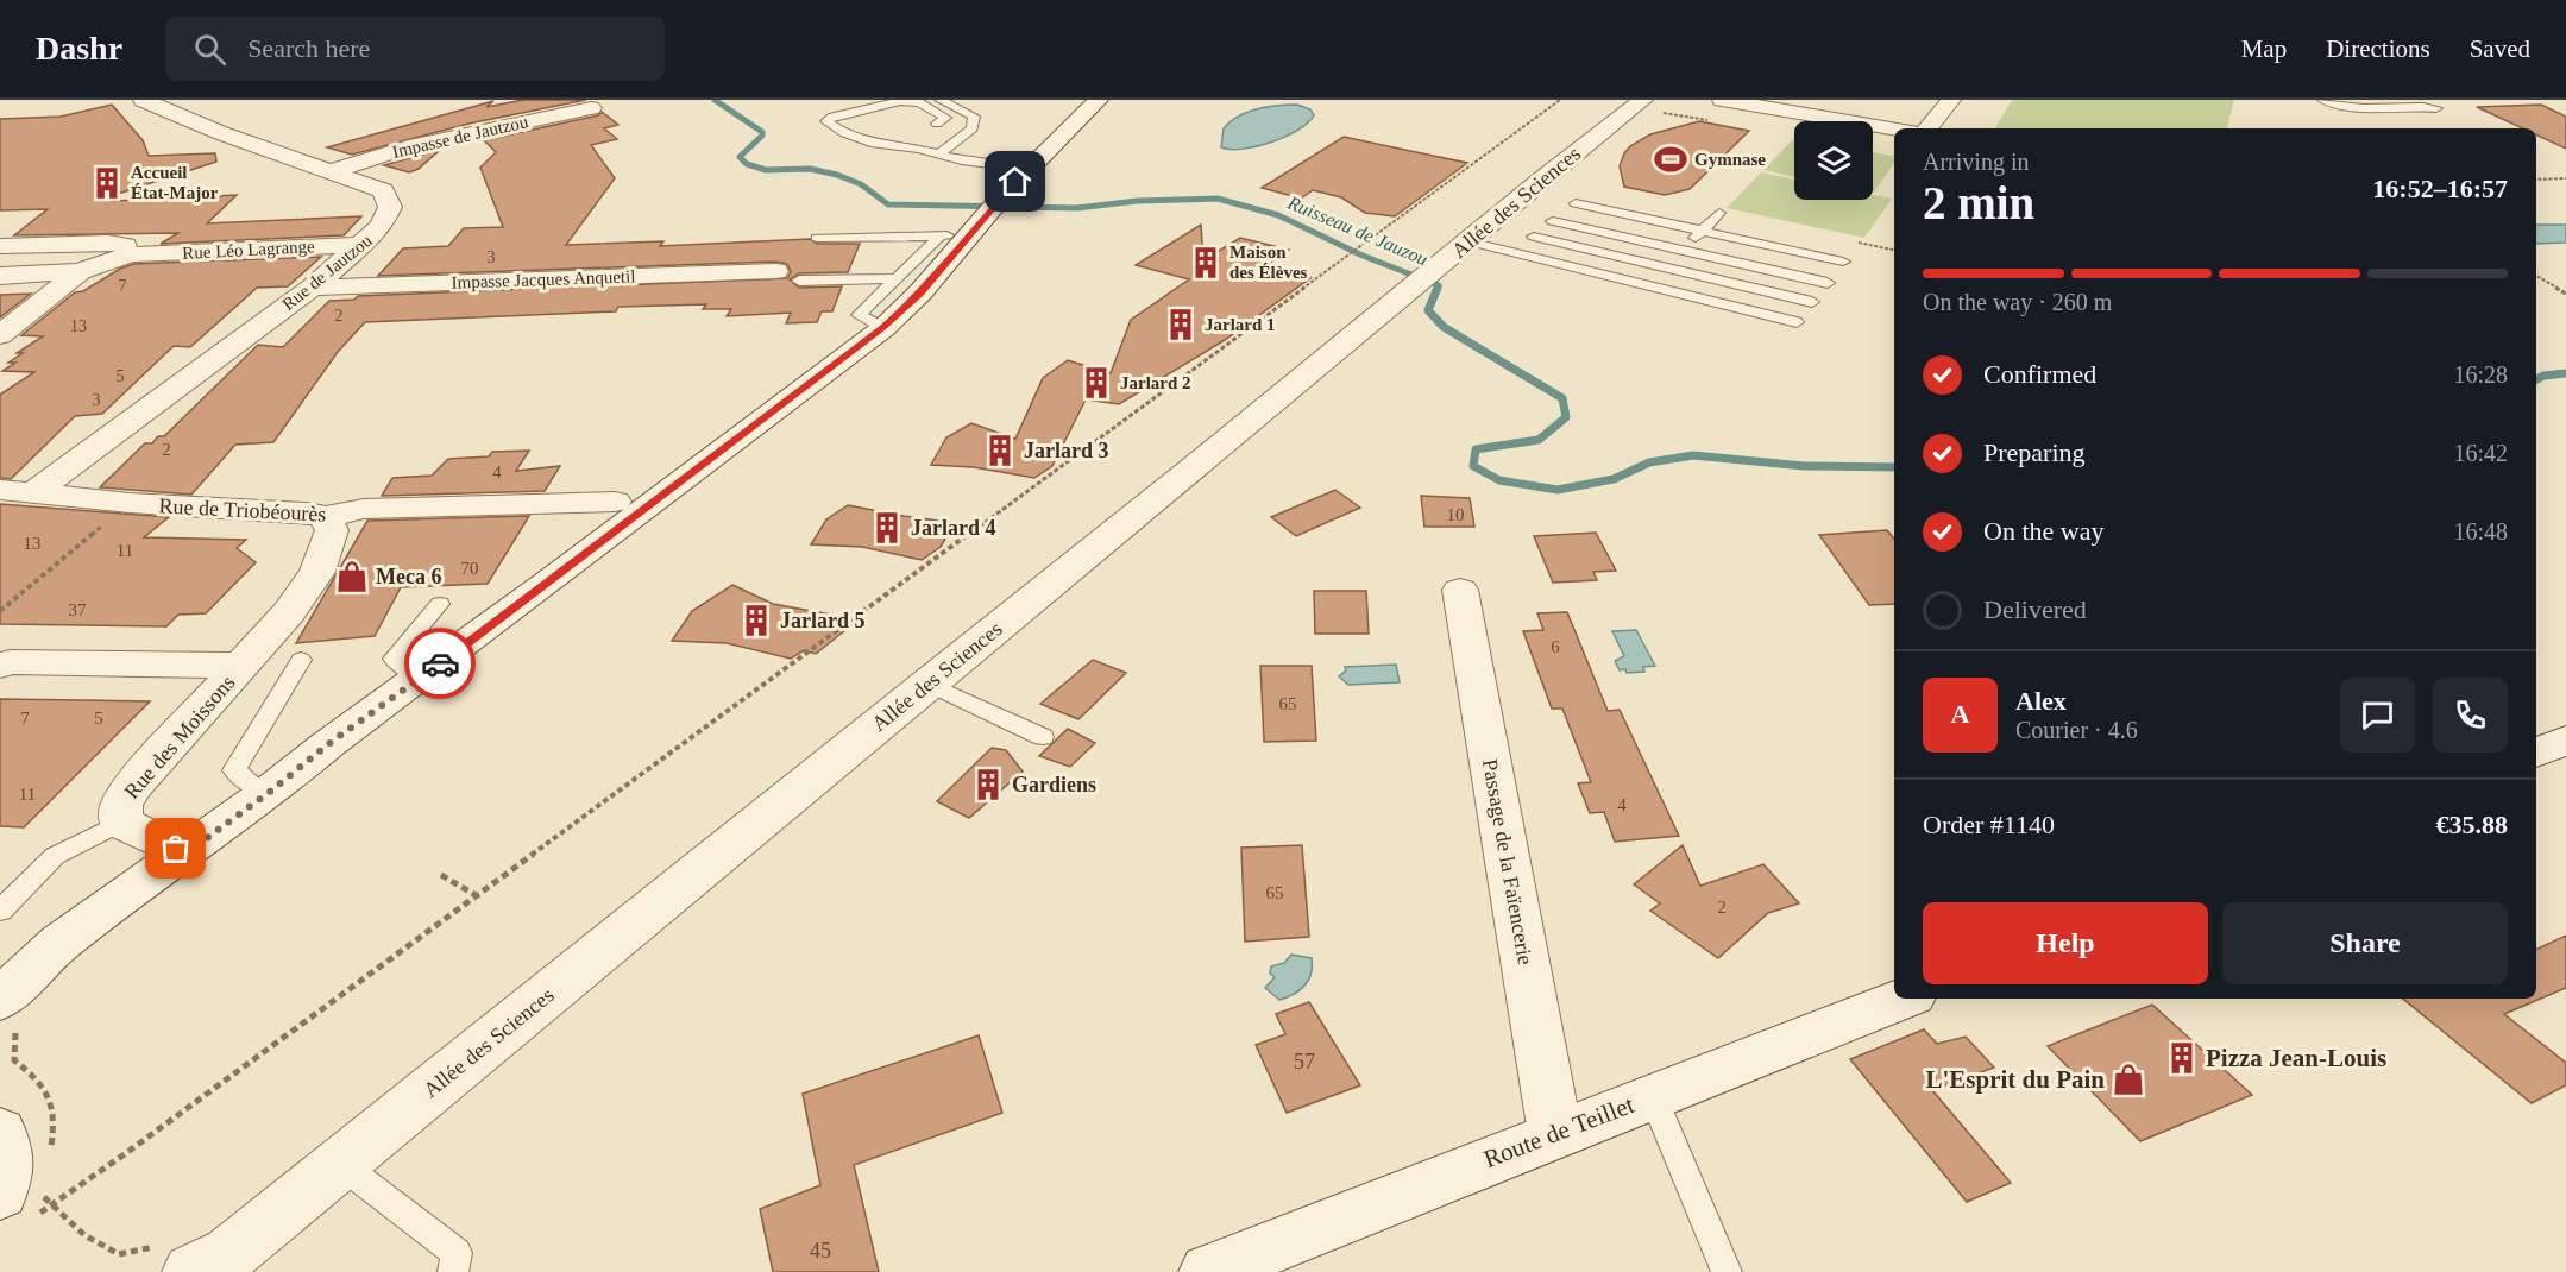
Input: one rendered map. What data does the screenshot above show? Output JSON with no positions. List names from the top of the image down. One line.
{"streets":{"street":["Impasse de Jautzou","Allée des Sciences","Rue Léo Lagrange","Rue de Jautzou","Impasse Jacques Anquetil","Rue de Triobéourès","Rue des Moissons","Passage de la Faïencerie","Route de Teillet"]},"crossings":[["Impasse de Jautzou","Rue de Jautzou"],["Rue Léo Lagrange","Rue de Jautzou"],["Rue de Jautzou","Impasse Jacques Anquetil"],["Rue de Jautzou","Rue de Triobéourès"],["Rue de Triobéourès","Rue des Moissons"],["Passage de la Faïencerie","Route de Teillet"]],"water":["Ruisseau de Jauzou"],"places":{"sports":["Gymnase"],"building":["Accueil État-Major","Maison des Élèves","Jarlard 1","Jarlard 2","Jarlard 3","Jarlard 4","Jarlard 5","Gardiens","Pizza Jean-Louis"],"shop":["Meca 6","L'Esprit du Pain"]},"house_numbers":["3","7","2","13","5","3","2","4","10","13","11","70","37","6","65","7","5","11","4","65","2","57","45"],"page":{"header":"Dashr","search":"Search here","nav":["Map","Directions","Saved"],"heading":["2 min","Arriving in","16:52–16:57"],"panel":["Alex","Courier · 4.6","Order #1140","€35.88"],"bar":"On the way · 260 m","list":[["Confirmed","16:28"],["Preparing","16:42"],["On the way","16:48"],"Delivered"],"round":"A","buttons":["Help","Share"]}}
